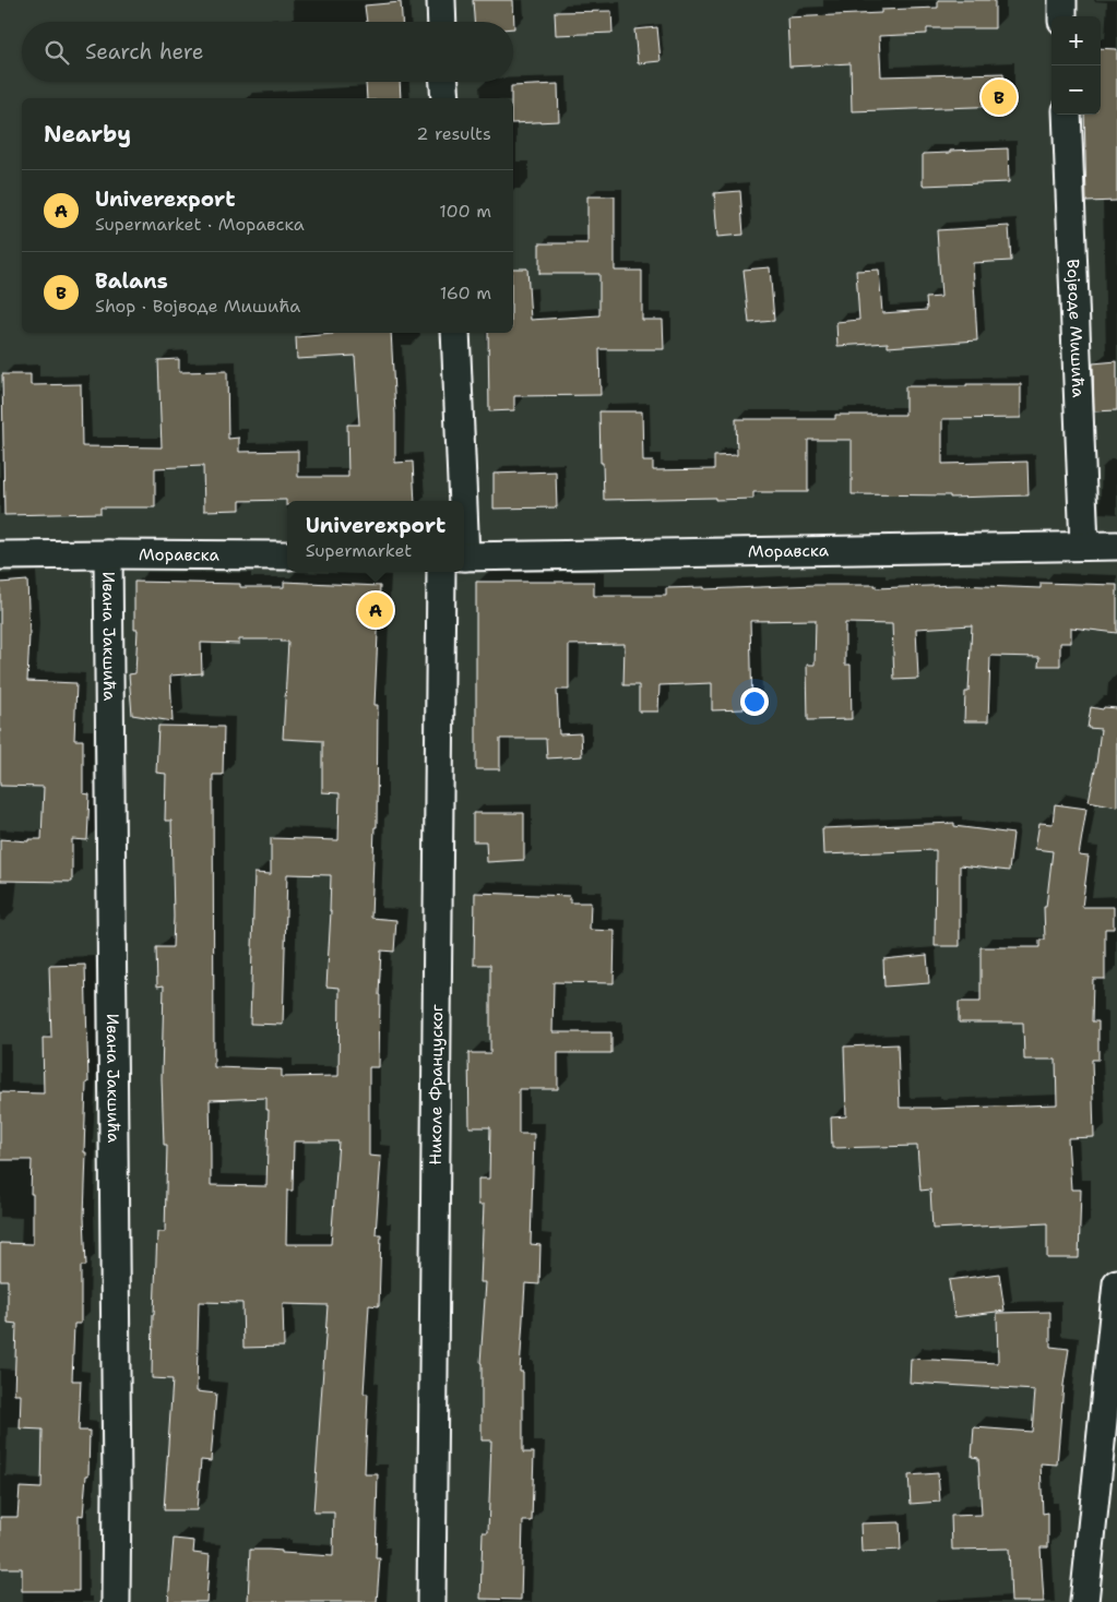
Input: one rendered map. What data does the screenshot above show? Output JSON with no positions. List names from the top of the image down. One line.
{"streets":{"street":["Војводе Мишића","Моравска","Ивана Јакшића","Николе Француског"]},"crossings":[["Војводе Мишића","Моравска"],["Моравска","Ивана Јакшића"]],"page":{"map_buttons":["+","−"],"search":"Search here","pins":["B","A"],"heading":["Nearby","2 results"],"list":[{"mark":"A","name":"Univerexport","note":"Supermarket · Моравска","value":"100 m"},{"mark":"B","name":"Balans","note":"Shop · Војводе Мишића","value":"160 m"}],"popup":["Univerexport","Supermarket"]}}
